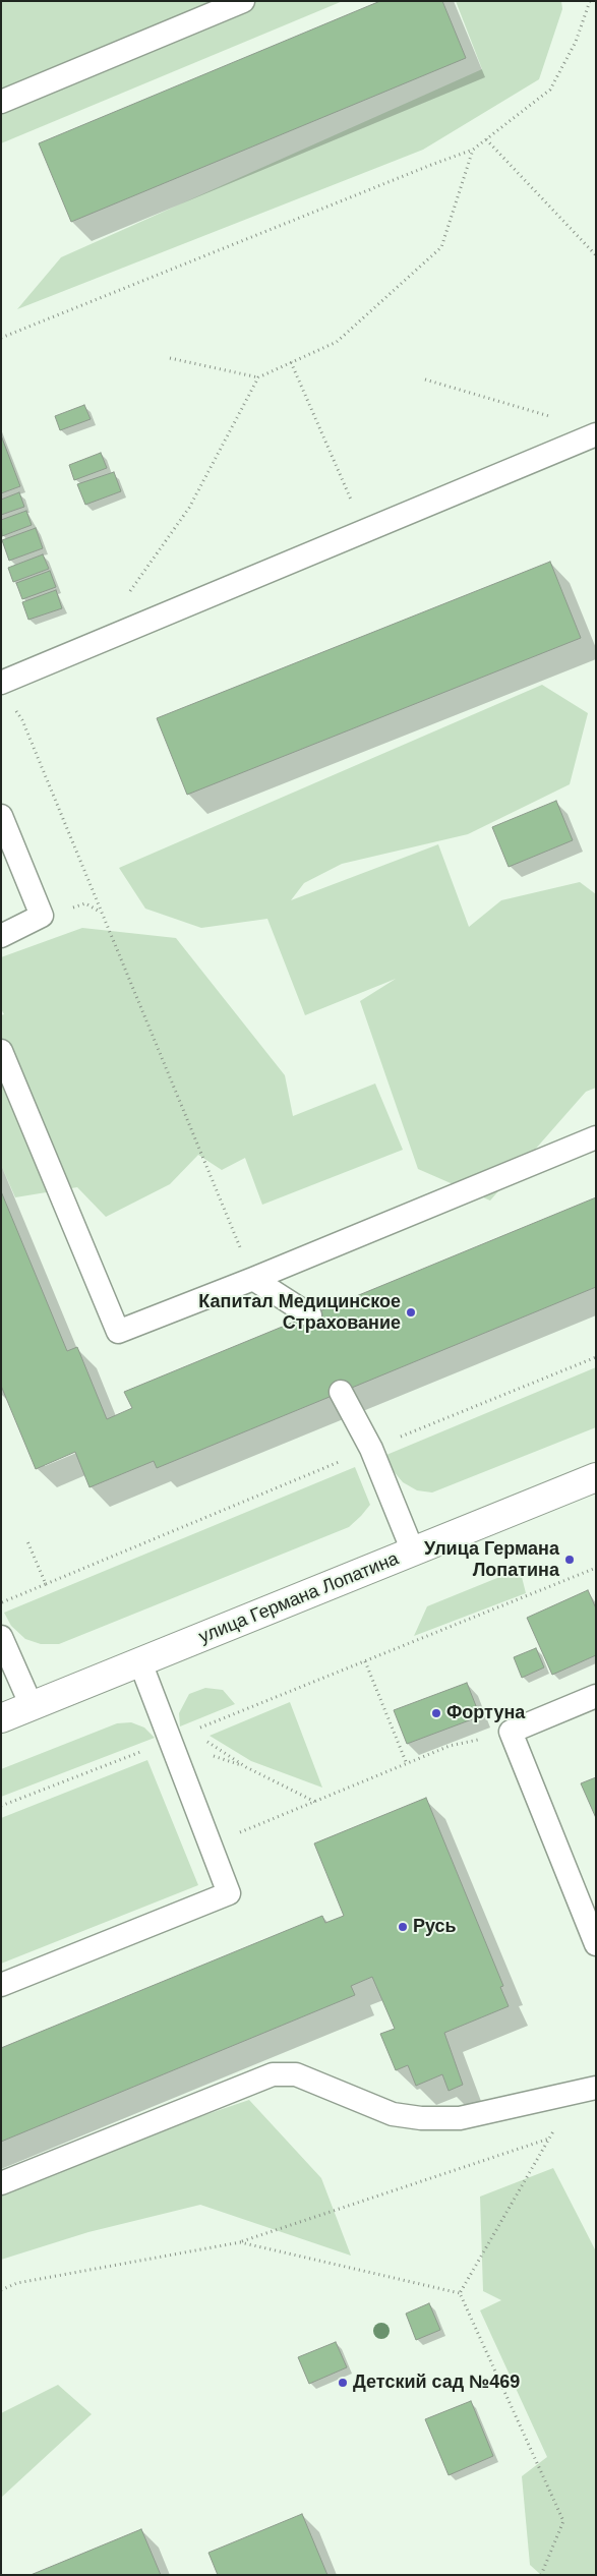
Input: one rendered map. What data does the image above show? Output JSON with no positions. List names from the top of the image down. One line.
{"streets":{"street":["улица Германа Лопатина"]},"places":["Капитал Медицинское Страхование","Улица Германа Лопатина","Фортуна","Русь","Детский сад №469"]}
